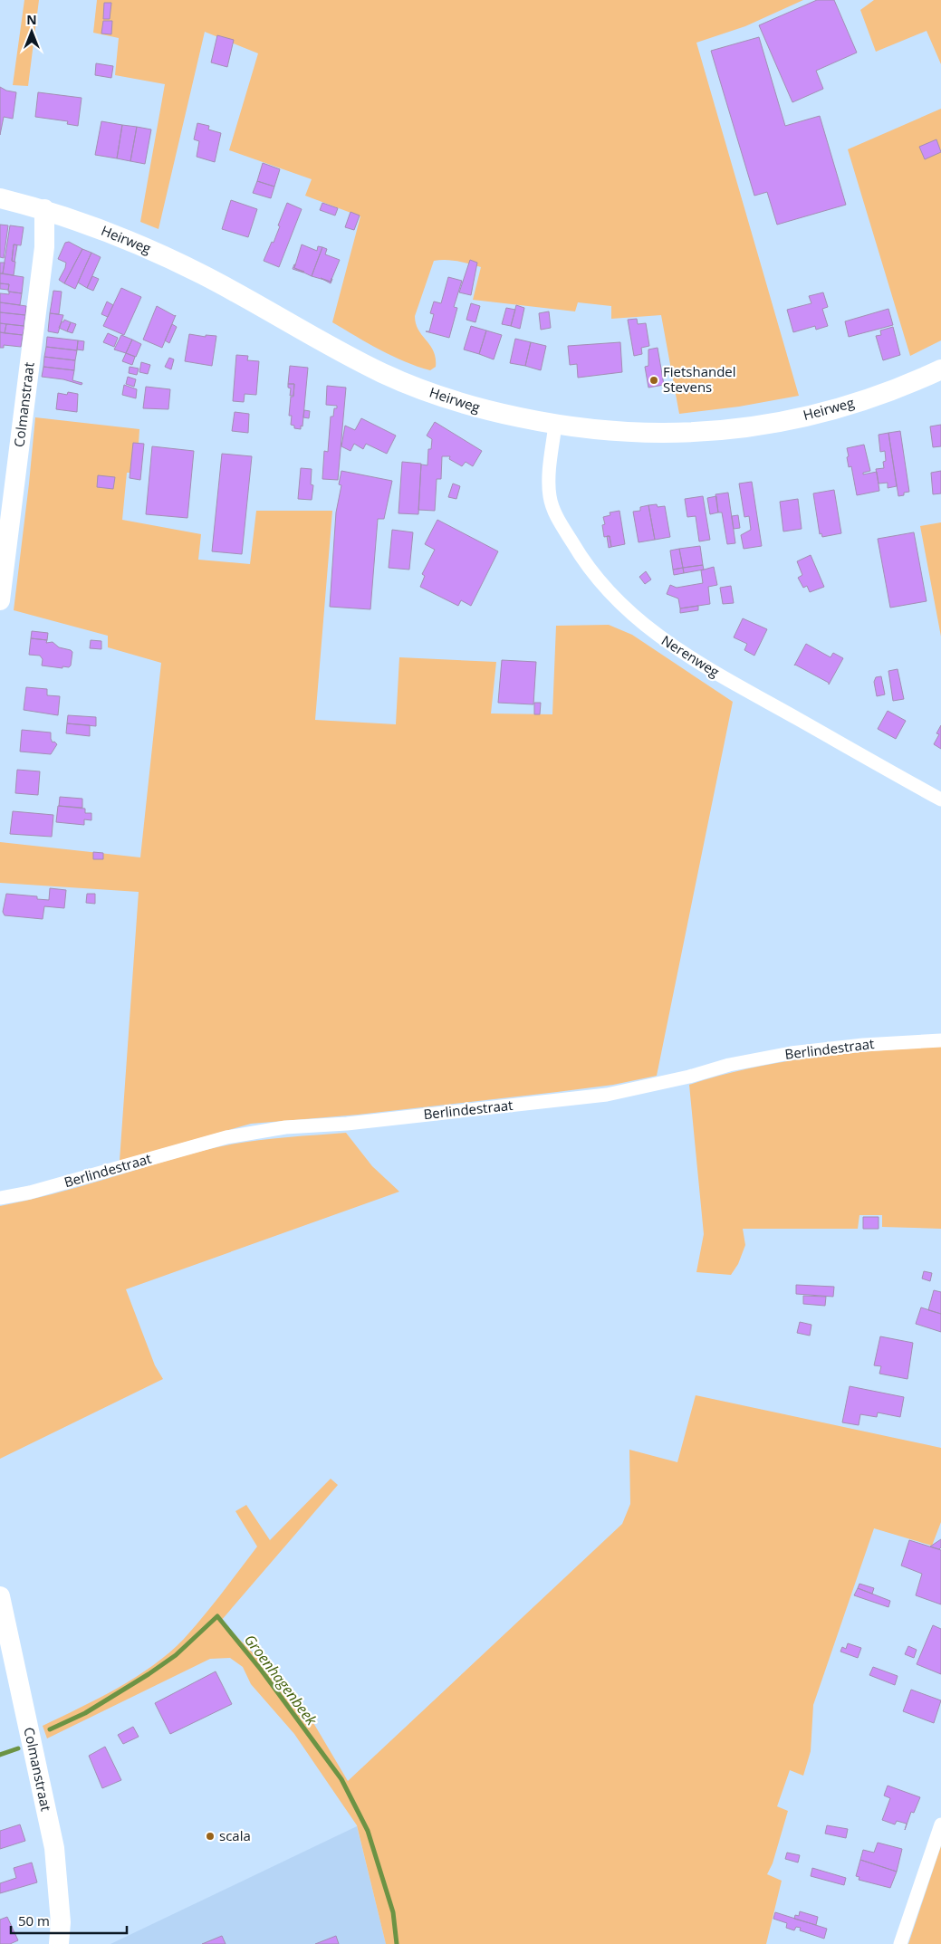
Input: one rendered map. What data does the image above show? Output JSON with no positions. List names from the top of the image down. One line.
{"streets":{"main road":["Heirweg","Colmanstraat"],"street":["Nerenweg","Berlindestraat"]},"crossings":[["Heirweg","Colmanstraat"],["Heirweg","Nerenweg"]],"water":["Groenhagenbeek"],"places":["Fietshandel Stevens","scala"],"scale_bar":"50 m","north":"top"}
